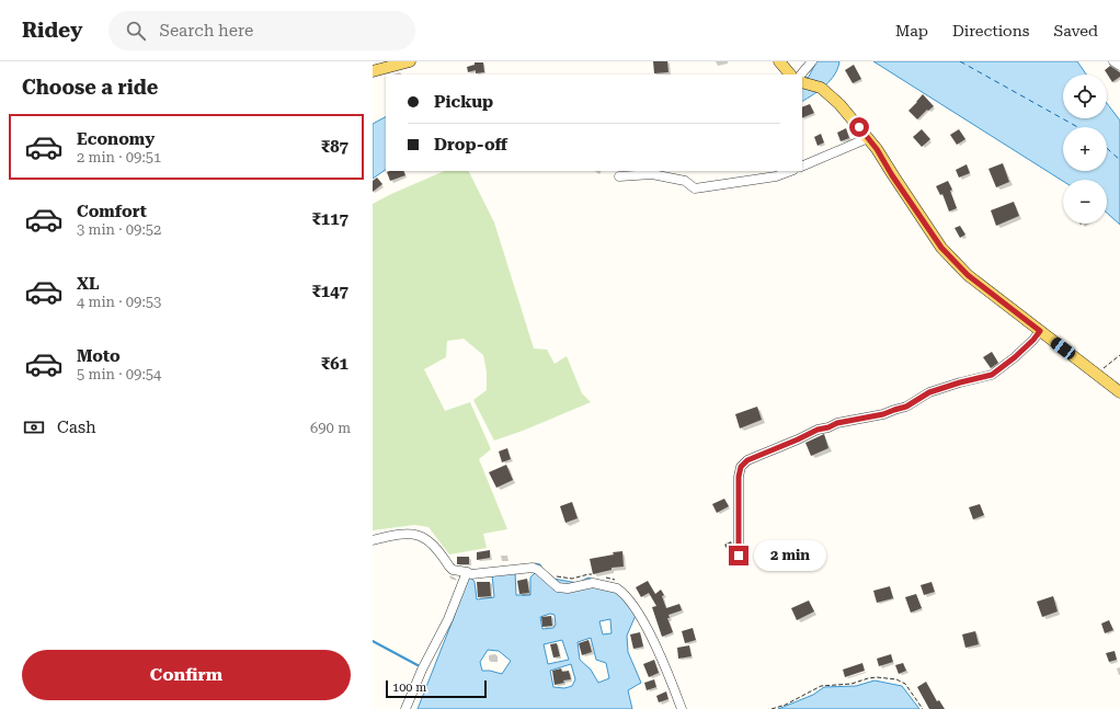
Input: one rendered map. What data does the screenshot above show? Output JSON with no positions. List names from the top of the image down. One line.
{"scale_bar":"100 m","page":{"header":"Ridey","search":"Search here","nav":["Map","Directions","Saved"],"heading":"Choose a ride","map_buttons":["+","−"],"banner":["Pickup","Drop-off"],"list":[{"name":"Economy","note":"2 min · 09:51","value":"₹87"},{"name":"Comfort","note":"3 min · 09:52","value":"₹117"},{"name":"XL","note":"4 min · 09:53","value":"₹147"},{"name":"Moto","note":"5 min · 09:54","value":"₹61"}],"pay":["Cash","690 m"],"bubble":"2 min","buttons":"Confirm","scale":"100 m"}}
